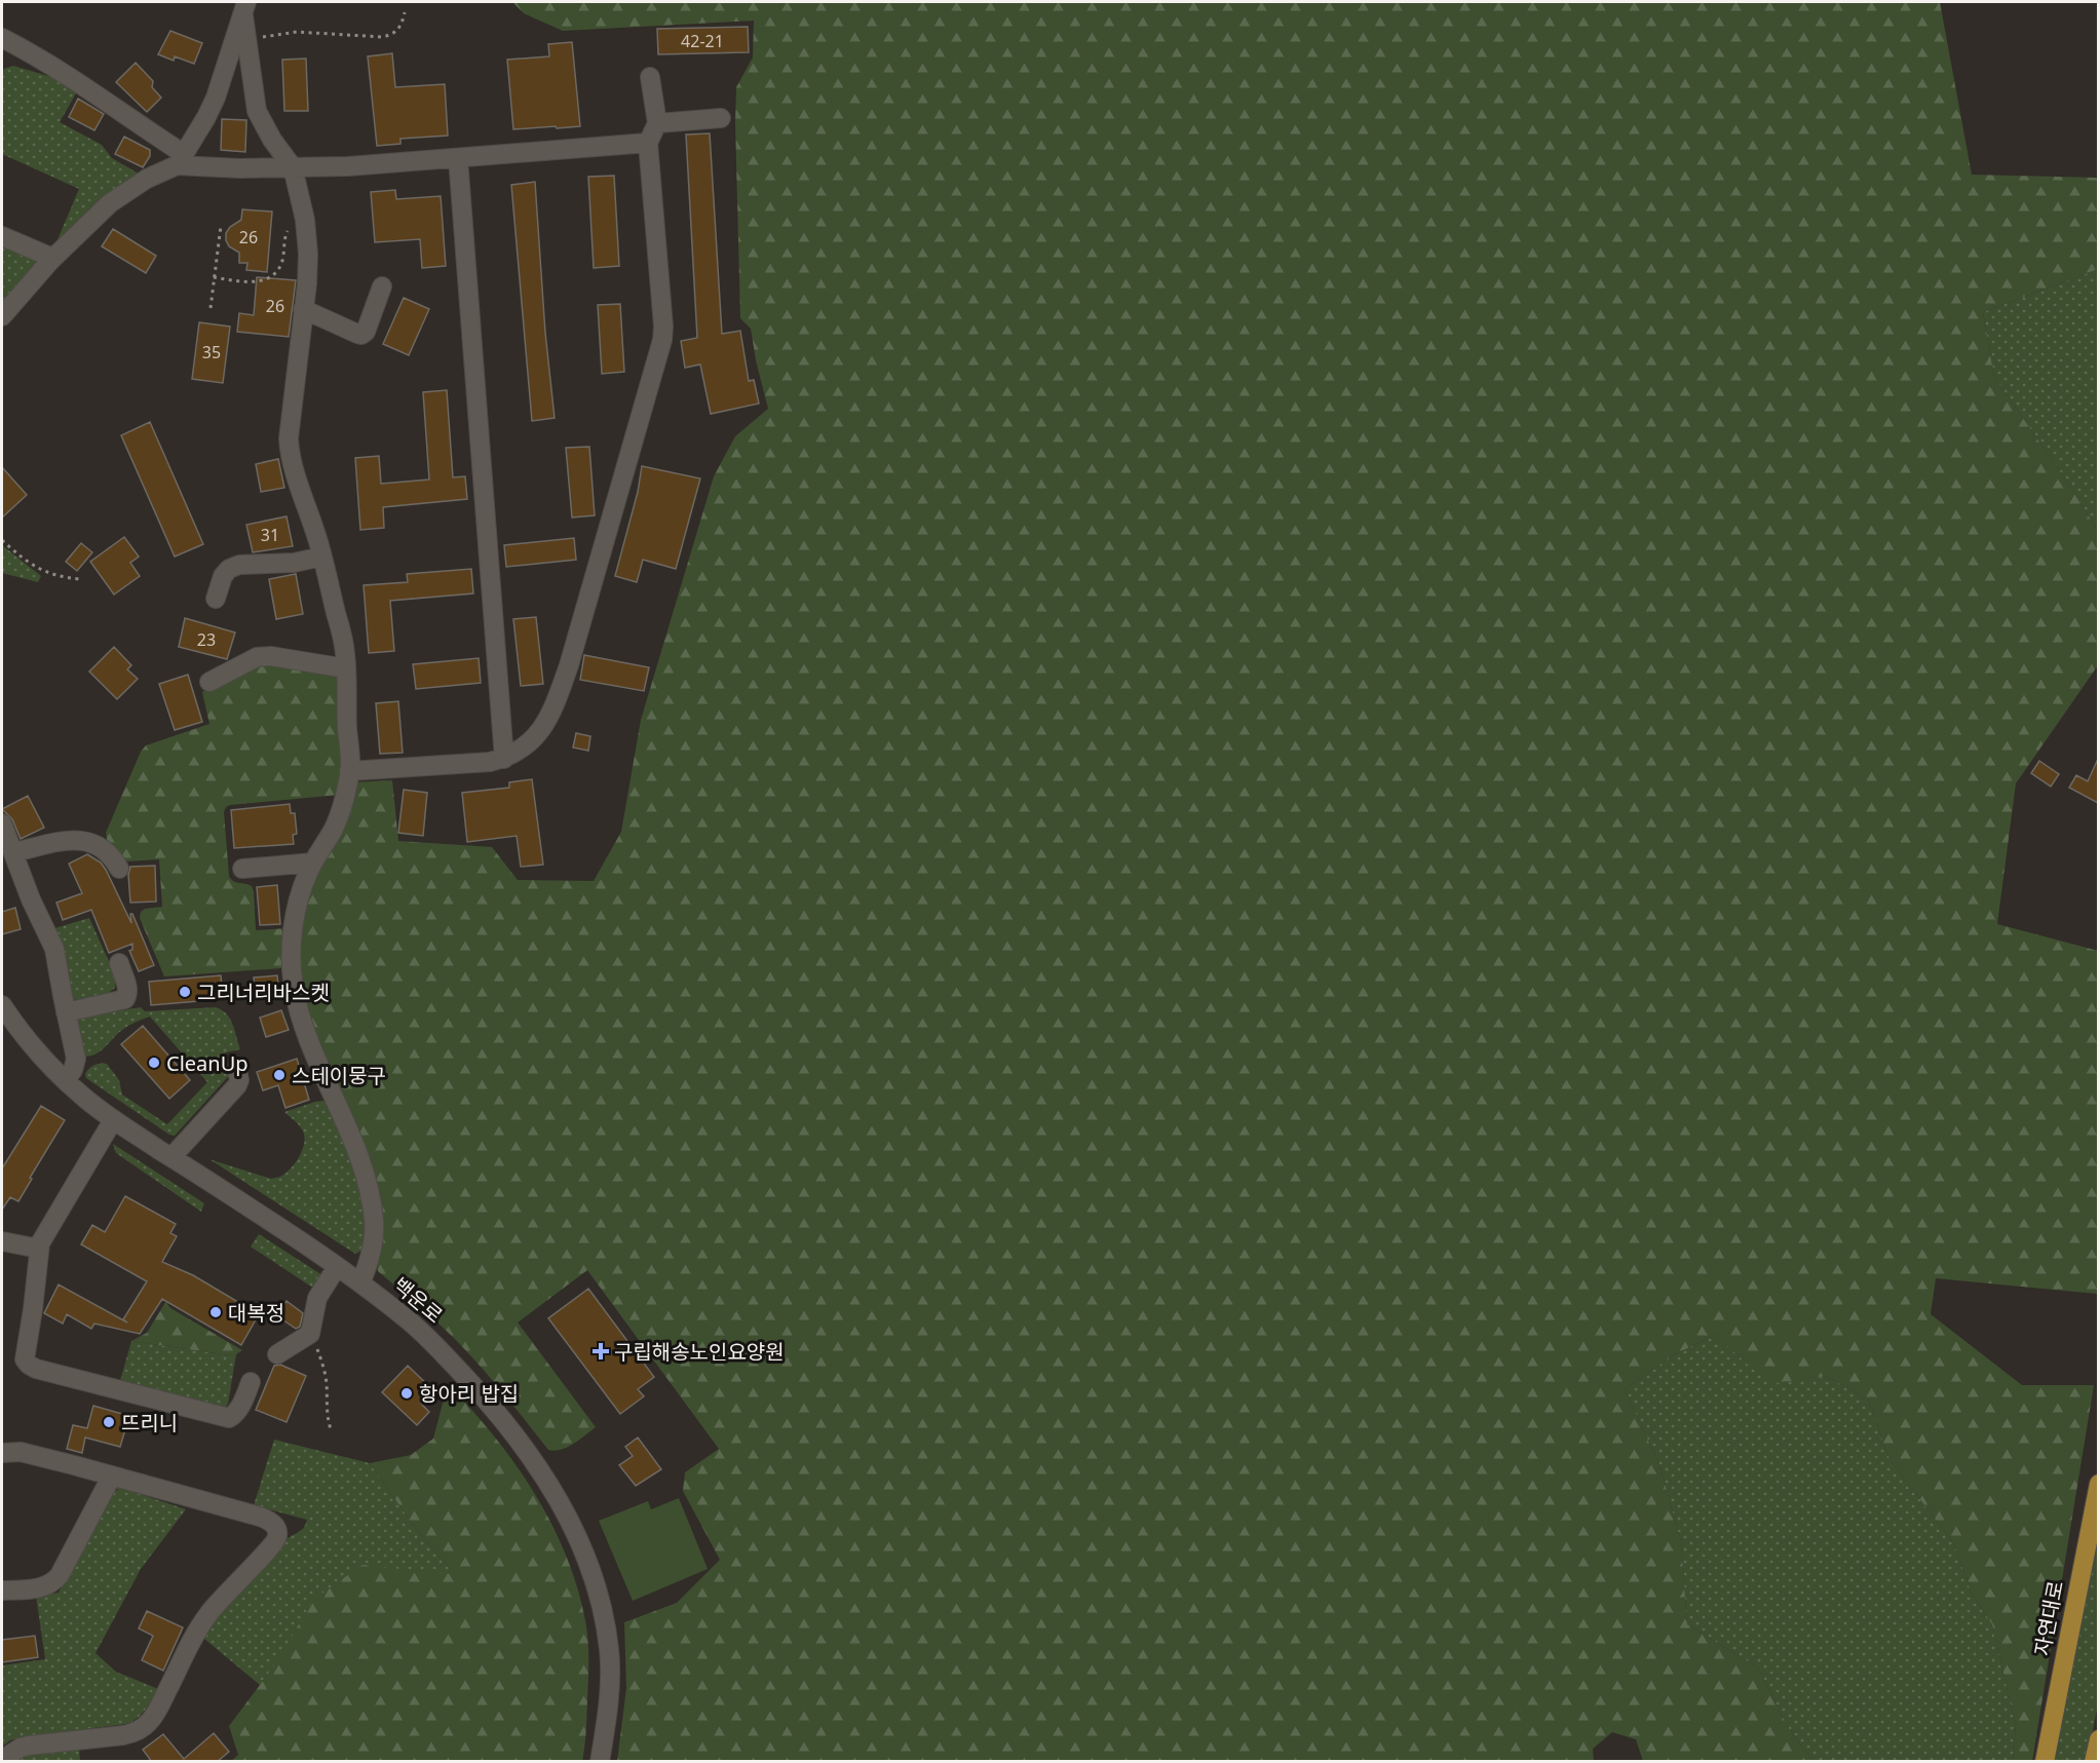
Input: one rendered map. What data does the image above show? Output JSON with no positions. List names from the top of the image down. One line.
{"streets":{"main road":["자연대로"],"street":["백운로"]},"places":{"other":["그리너리바스켓","CleanUp","스테이뭉구","대복정","항아리 밥집","뜨리니"],"health":["구립해송노인요양원"]},"house_numbers":["42-21","26","26","35","31","23"]}
